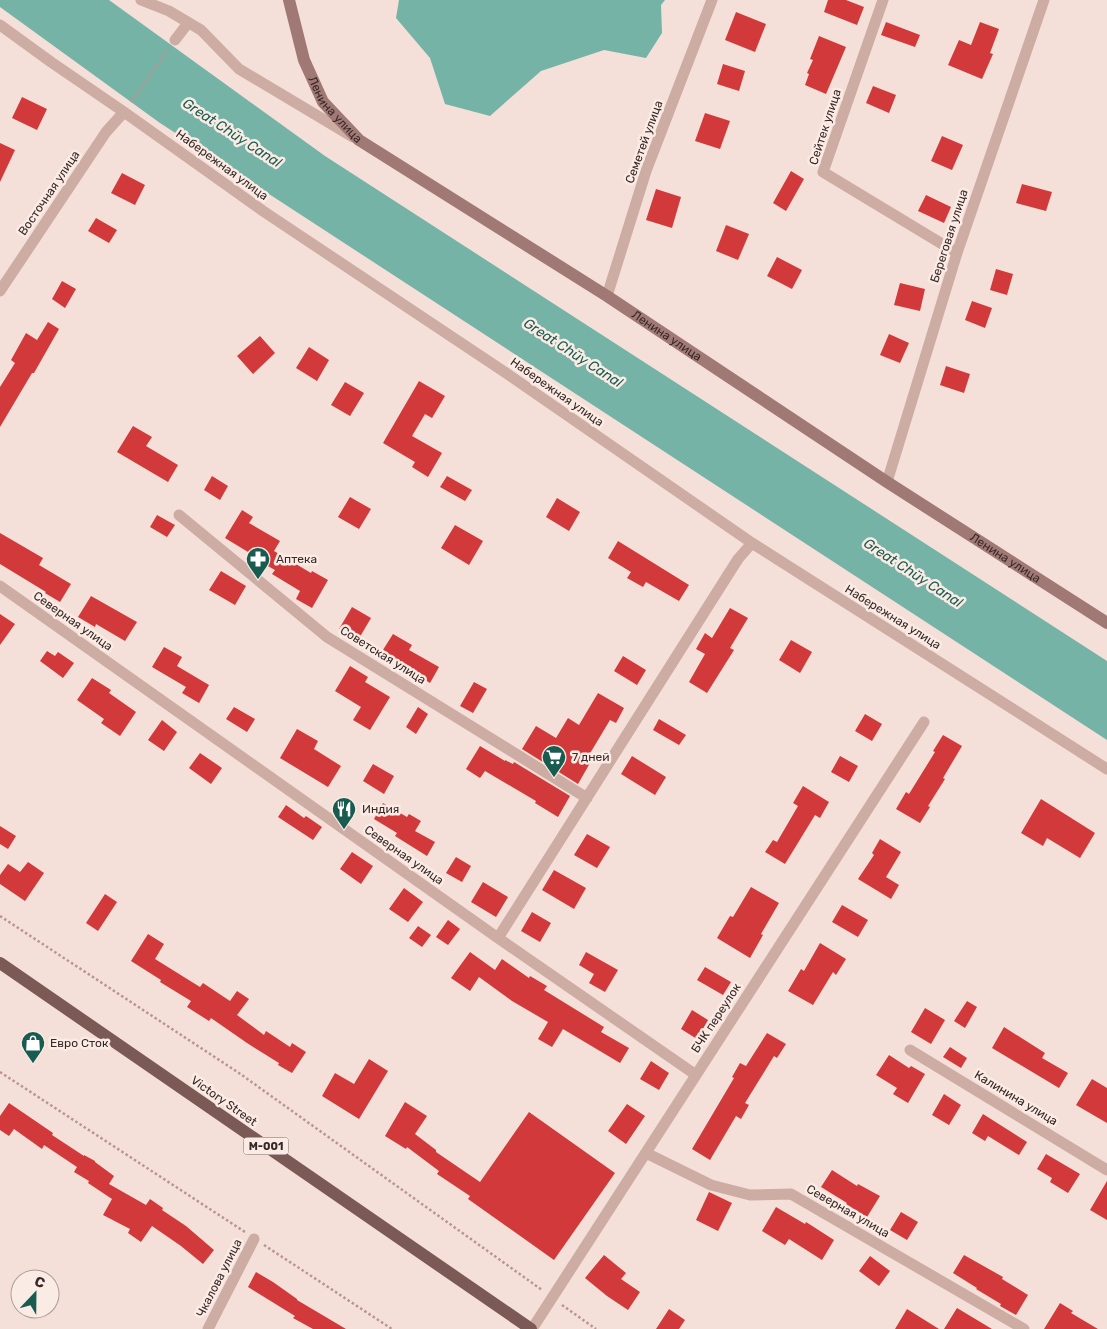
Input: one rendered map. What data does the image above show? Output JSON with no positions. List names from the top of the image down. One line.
{"streets":{"main road":["Victory Street","М-001"],"street":["Ленина улица","Сейтек улица","Семетей улица","Набережная улица","Восточная улица","Береговая улица","Северная улица","Советская улица","БЧК переулок","Калинина улица","Чкалова улица"]},"crossings":[["Ленина улица","Семетей улица"],["Ленина улица","Береговая улица"],["Сейтек улица","Береговая улица"],["Набережная улица","Восточная улица"],["Северная улица","БЧК переулок"],["БЧК переулок","Victory Street"]],"water":["Great Chüy Canal"],"places":{"pharmacy":["Аптека"],"supermarket":["7 дней"],"restaurant":["Индия"],"shop":["Евро Сток"]},"north":"top"}
